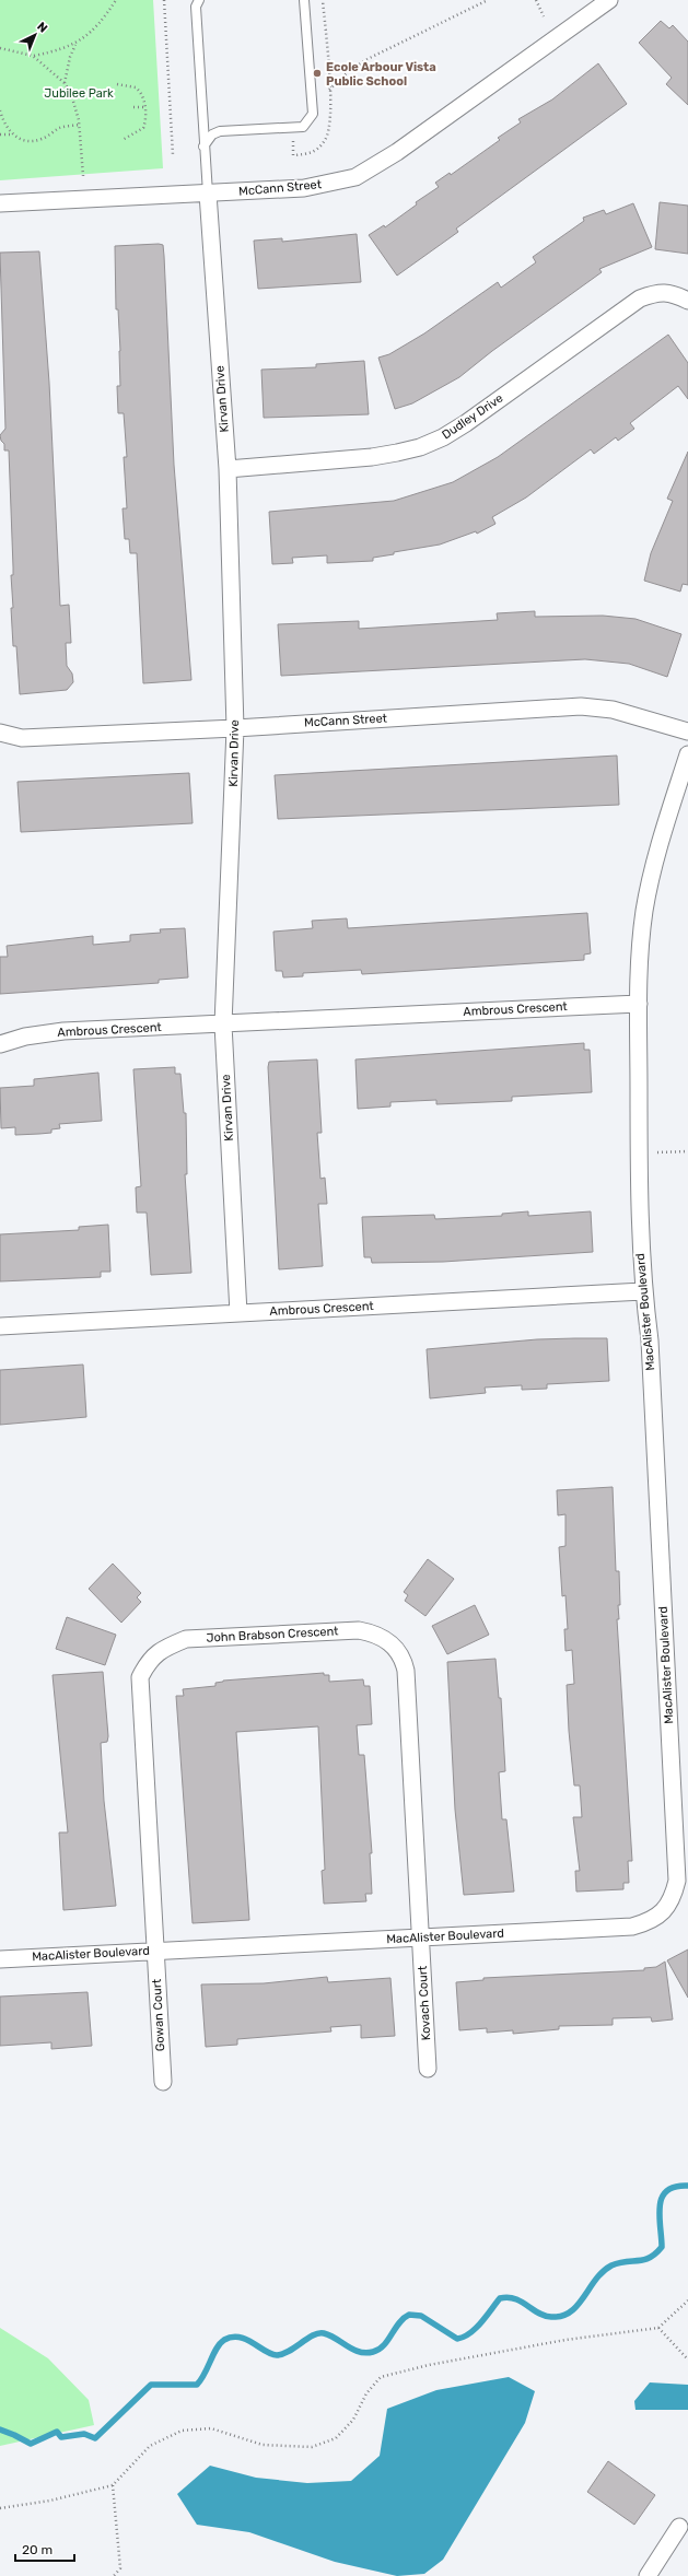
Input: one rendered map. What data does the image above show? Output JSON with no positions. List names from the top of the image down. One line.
{"streets":{"street":["McCann Street","Kirvan Drive","Dudley Drive","Ambrous Crescent","MacAlister Boulevard","John Brabson Crescent","Kovach Court","Gowan Court"]},"crossings":[["McCann Street","Kirvan Drive"],["Kirvan Drive","Dudley Drive"],["Kirvan Drive","Ambrous Crescent"],["Ambrous Crescent","MacAlister Boulevard"],["MacAlister Boulevard","John Brabson Crescent"],["MacAlister Boulevard","Kovach Court"],["MacAlister Boulevard","Gowan Court"],["John Brabson Crescent","Kovach Court"],["John Brabson Crescent","Gowan Court"]],"parks":["Jubilee Park"],"places":["Ecole Arbour Vista Public School"],"scale_bar":"20 m","north":"top right"}
